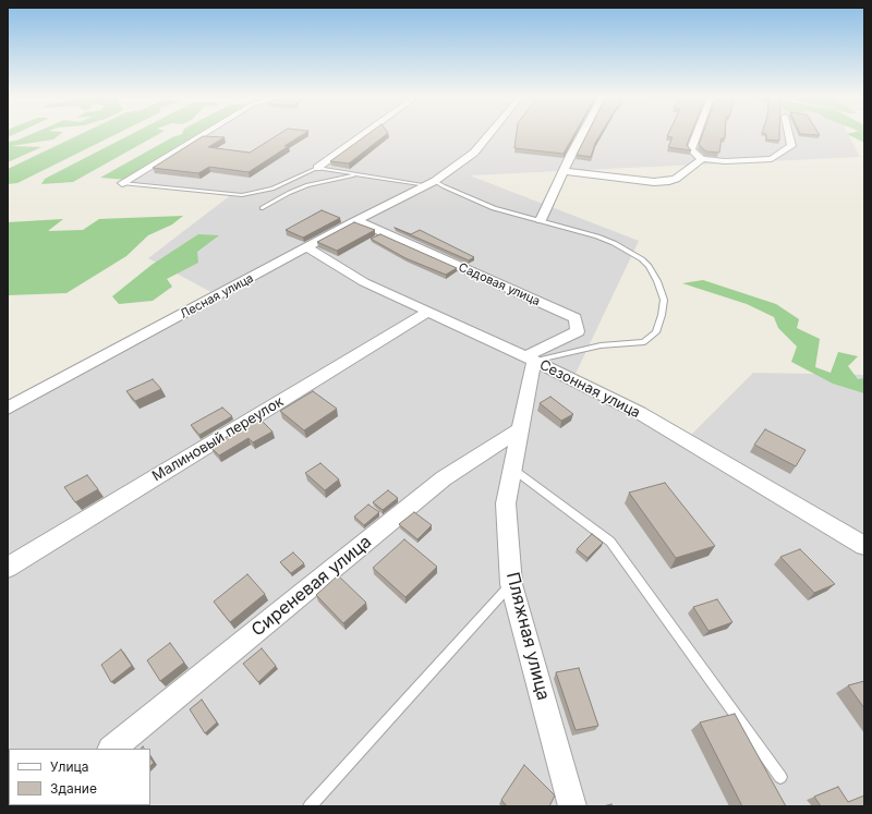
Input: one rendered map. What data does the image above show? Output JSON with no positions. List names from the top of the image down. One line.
{"streets":{"street":["Садовая улица","Лесная улица","Сезонная улица","Малиновый переулок","Сиреневая улица","Пляжная улица"]},"crossings":[["Садовая улица","Лесная улица"],["Садовая улица","Сезонная улица"],["Садовая улица","Пляжная улица"],["Лесная улица","Сезонная улица"],["Сезонная улица","Малиновый переулок"],["Сезонная улица","Пляжная улица"],["Сиреневая улица","Пляжная улица"]],"legend":["Улица","Здание"]}
